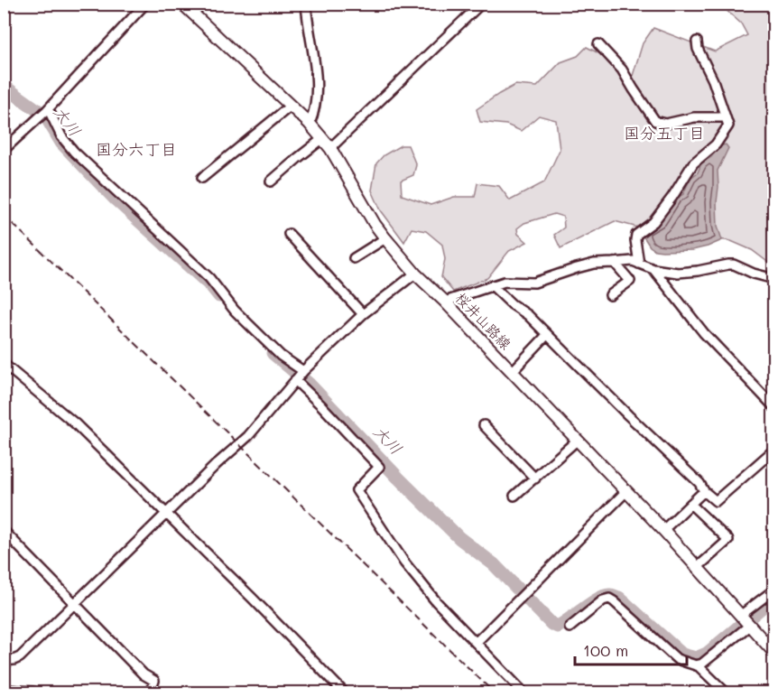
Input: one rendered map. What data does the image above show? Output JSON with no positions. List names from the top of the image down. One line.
{"streets":{"main road":["桜井山路線"]},"districts":["国分五丁目","国分六丁目"],"water":["大川"],"scale_bar":"100 m"}
